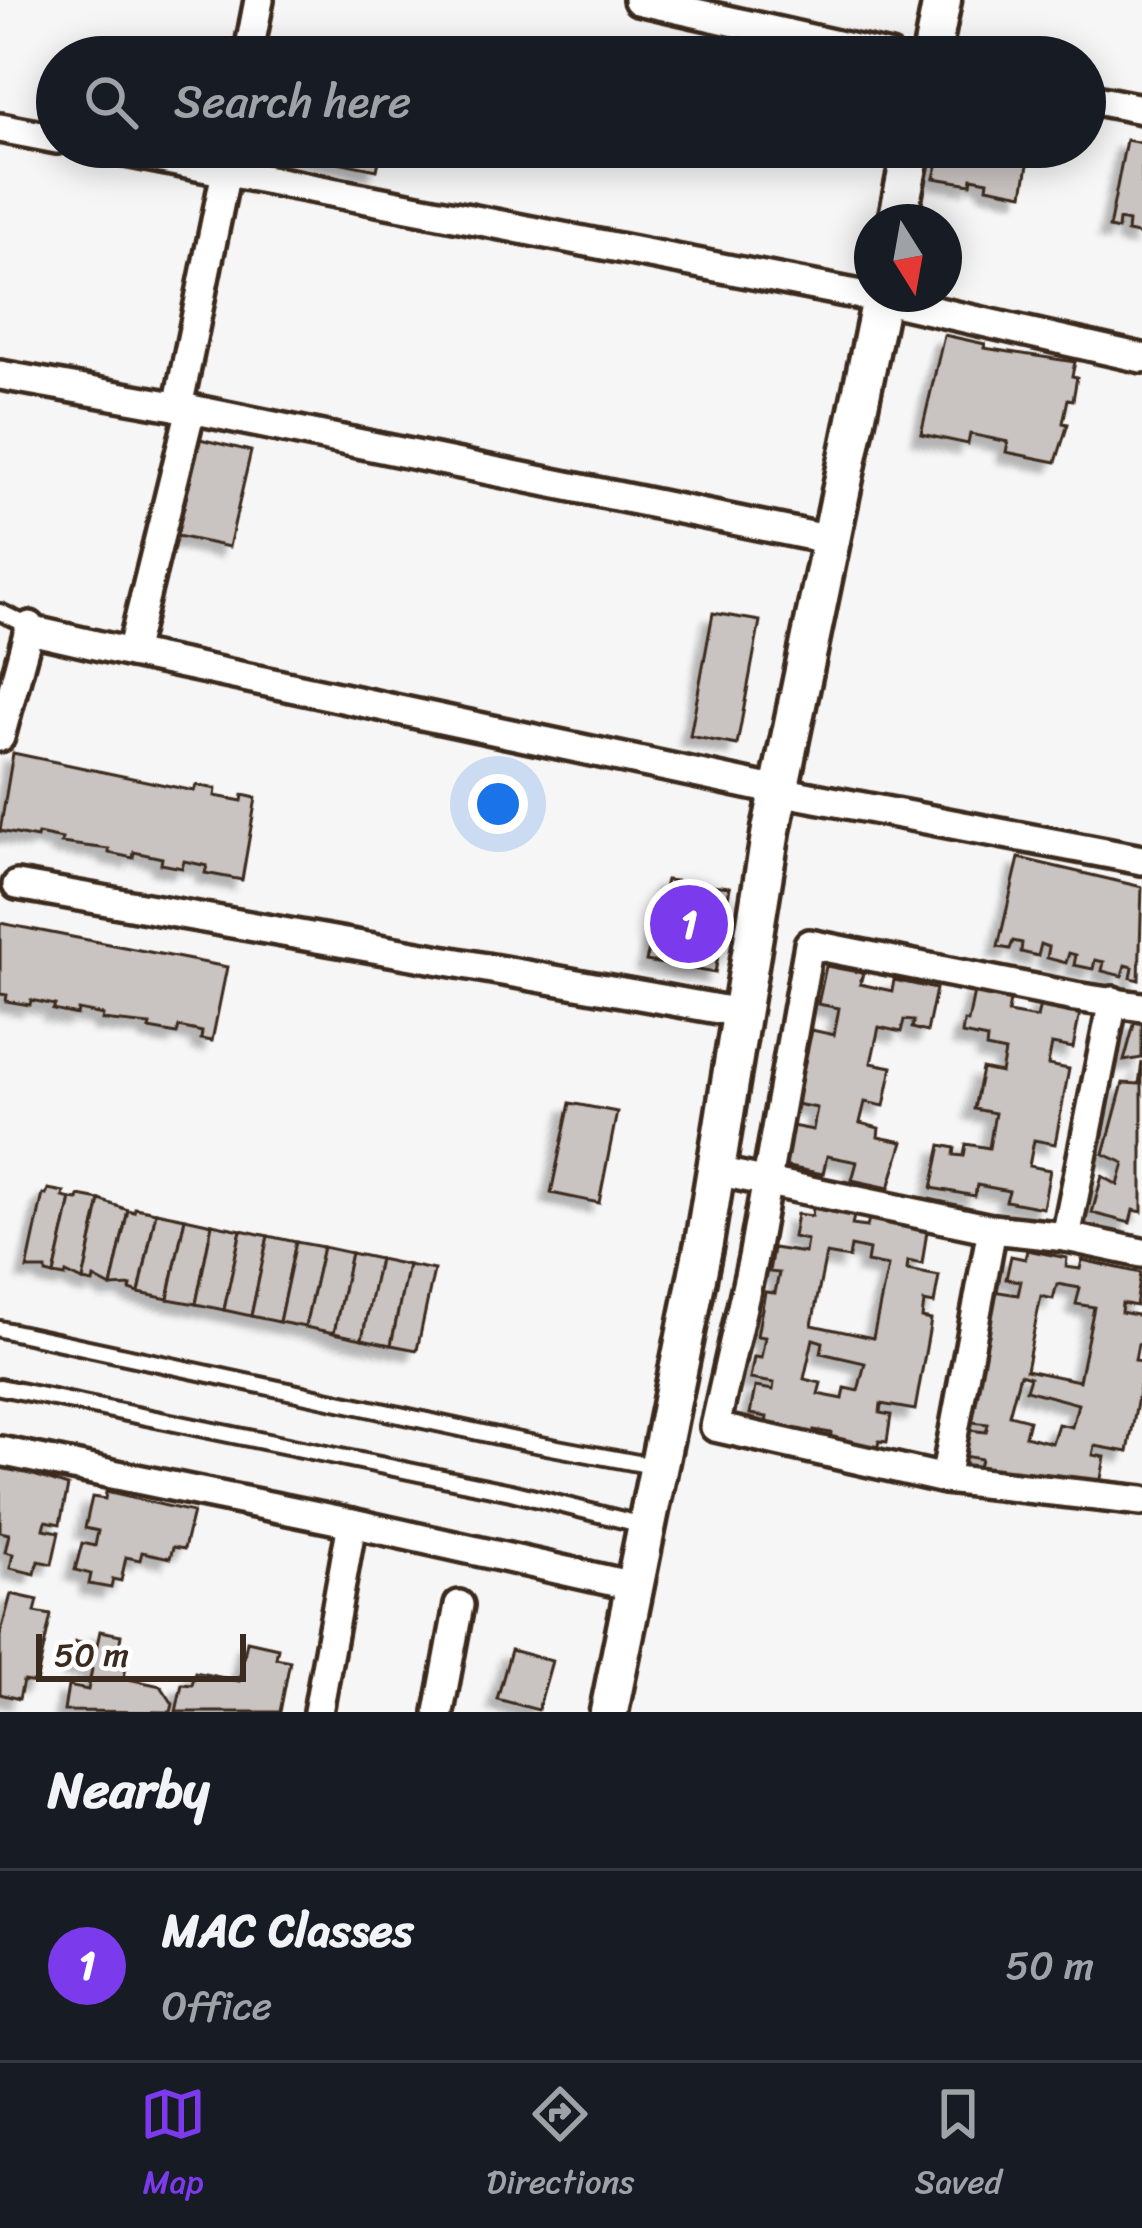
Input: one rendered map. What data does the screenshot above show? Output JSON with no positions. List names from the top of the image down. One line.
{"scale_bar":"50 m","north":"bottom","page":{"search":"Search here","pins":"1","scale":"50 m","heading":"Nearby","list":[{"mark":"1","name":"MAC Classes","note":"Office","value":"50 m"}],"nav":["Map","Directions","Saved"]}}
